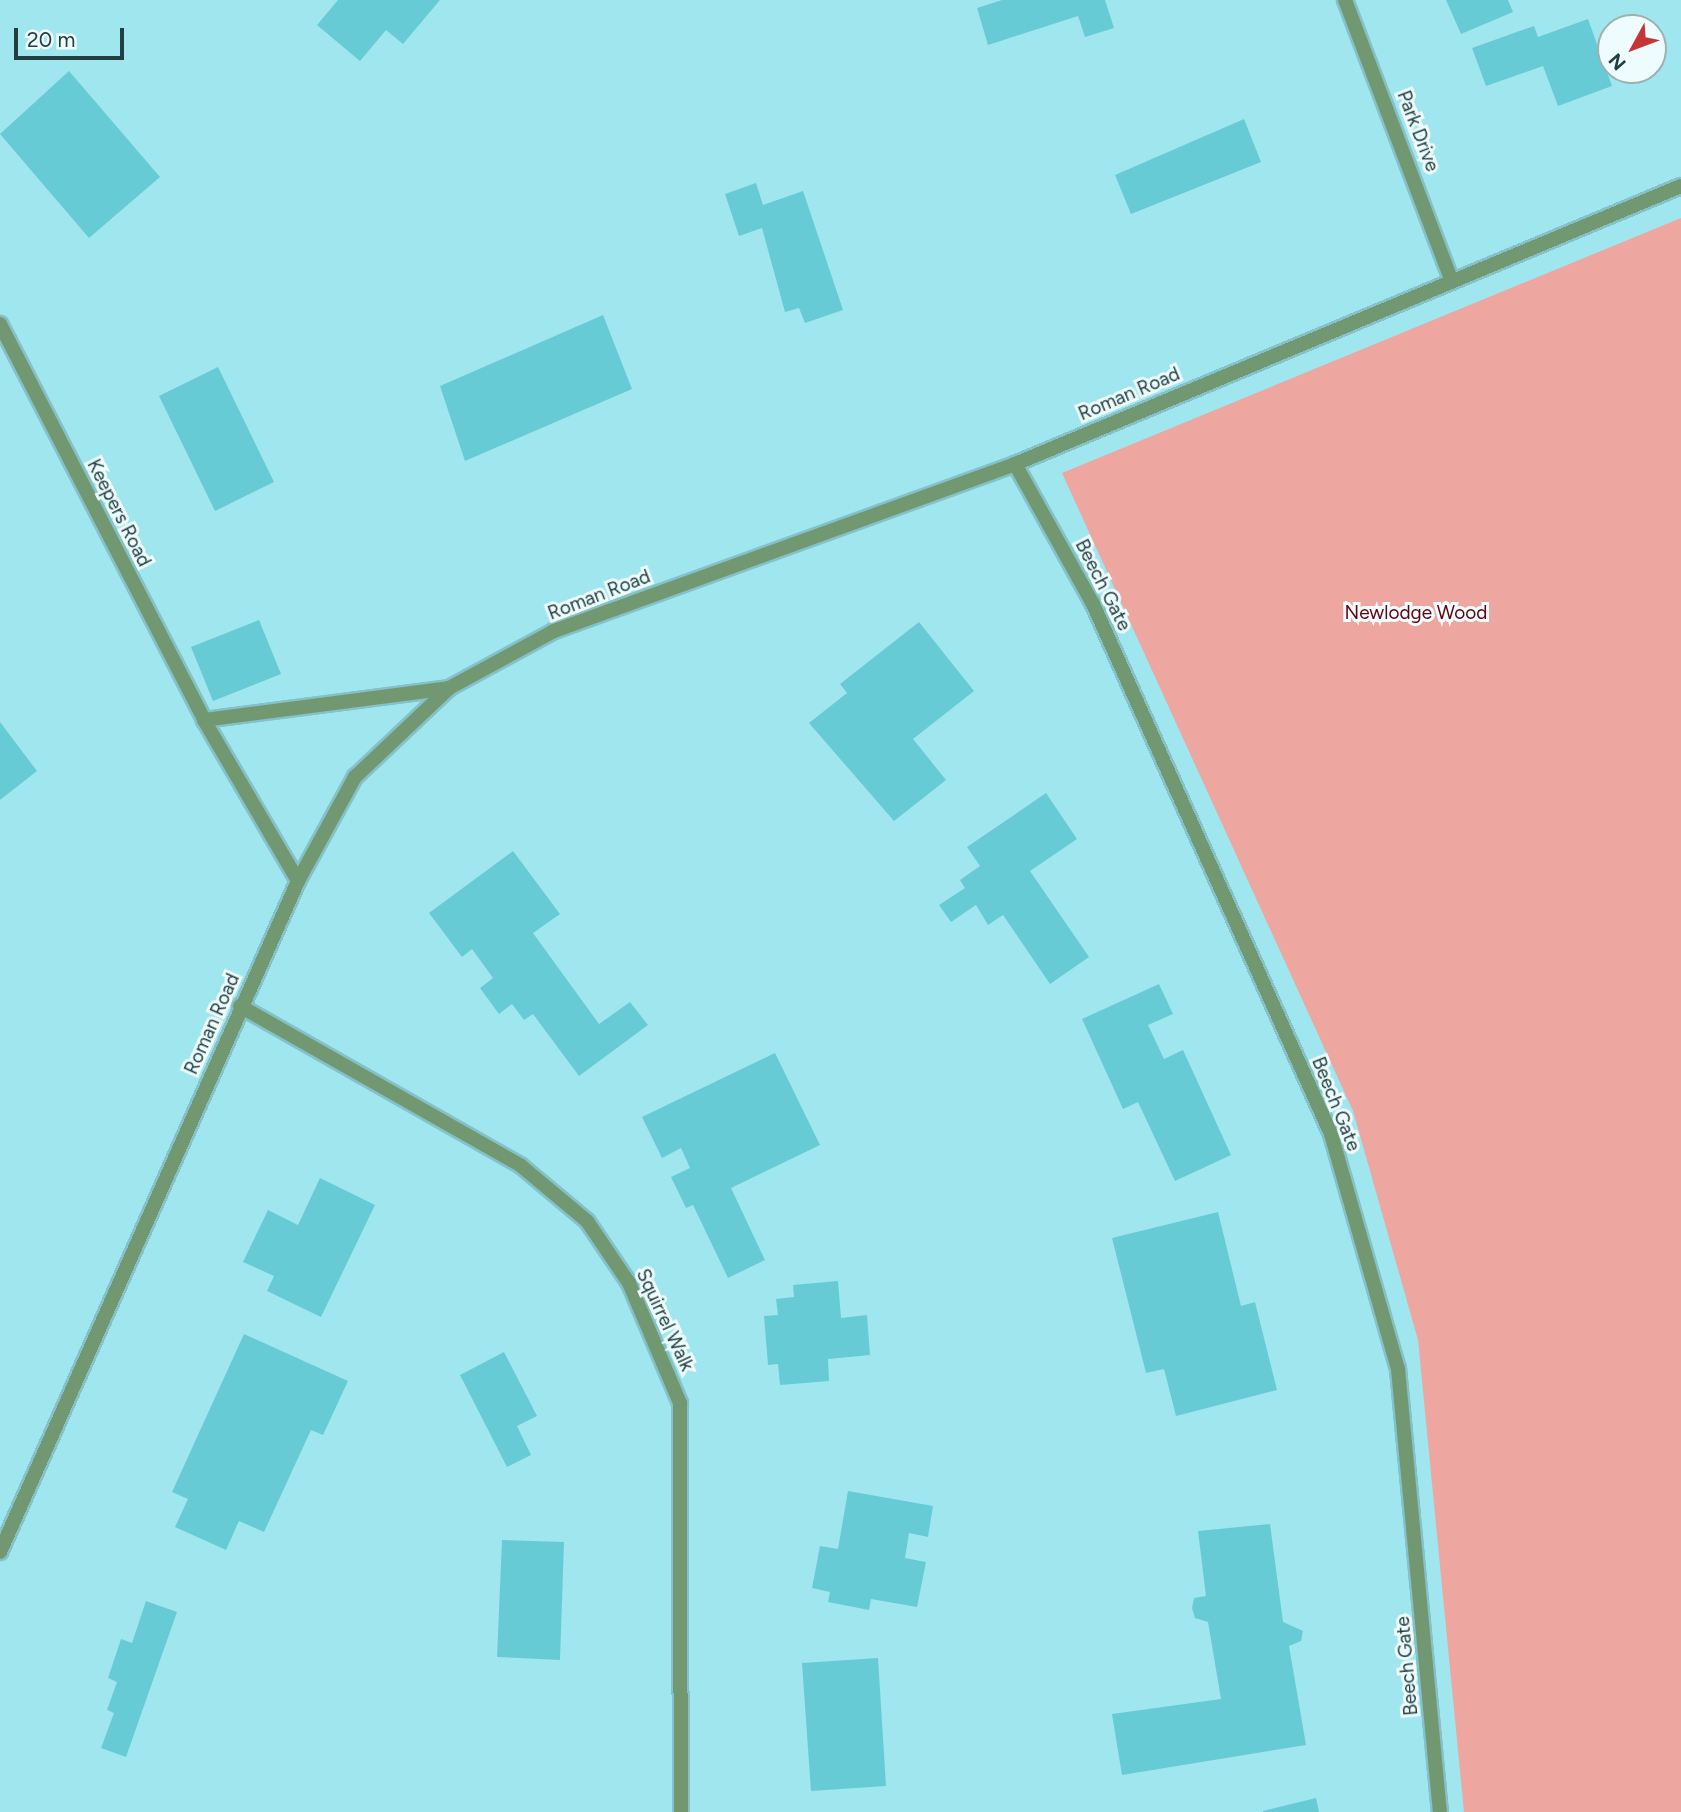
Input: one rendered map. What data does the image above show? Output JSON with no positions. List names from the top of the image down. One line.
{"streets":{"street":["Park Drive","Roman Road","Keepers Road","Beech Gate","Squirrel Walk"]},"crossings":[["Park Drive","Roman Road"],["Roman Road","Keepers Road"],["Roman Road","Beech Gate"],["Roman Road","Squirrel Walk"]],"parks":["Newlodge Wood"],"scale_bar":"20 m","north":"bottom left"}
